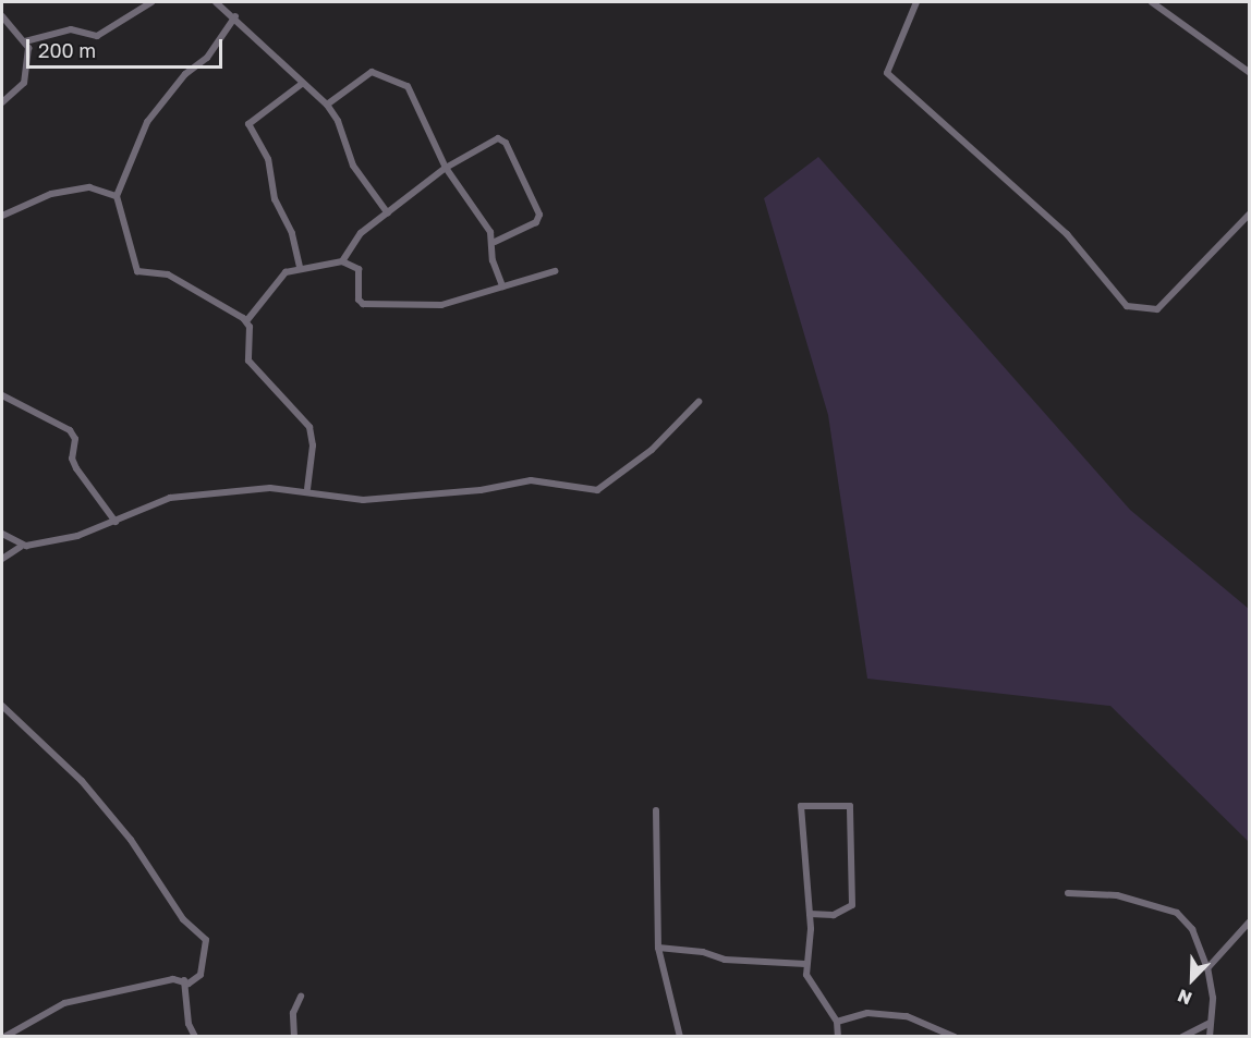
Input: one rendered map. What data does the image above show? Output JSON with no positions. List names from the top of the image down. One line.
{"scale_bar":"200 m","north":"bottom left"}
